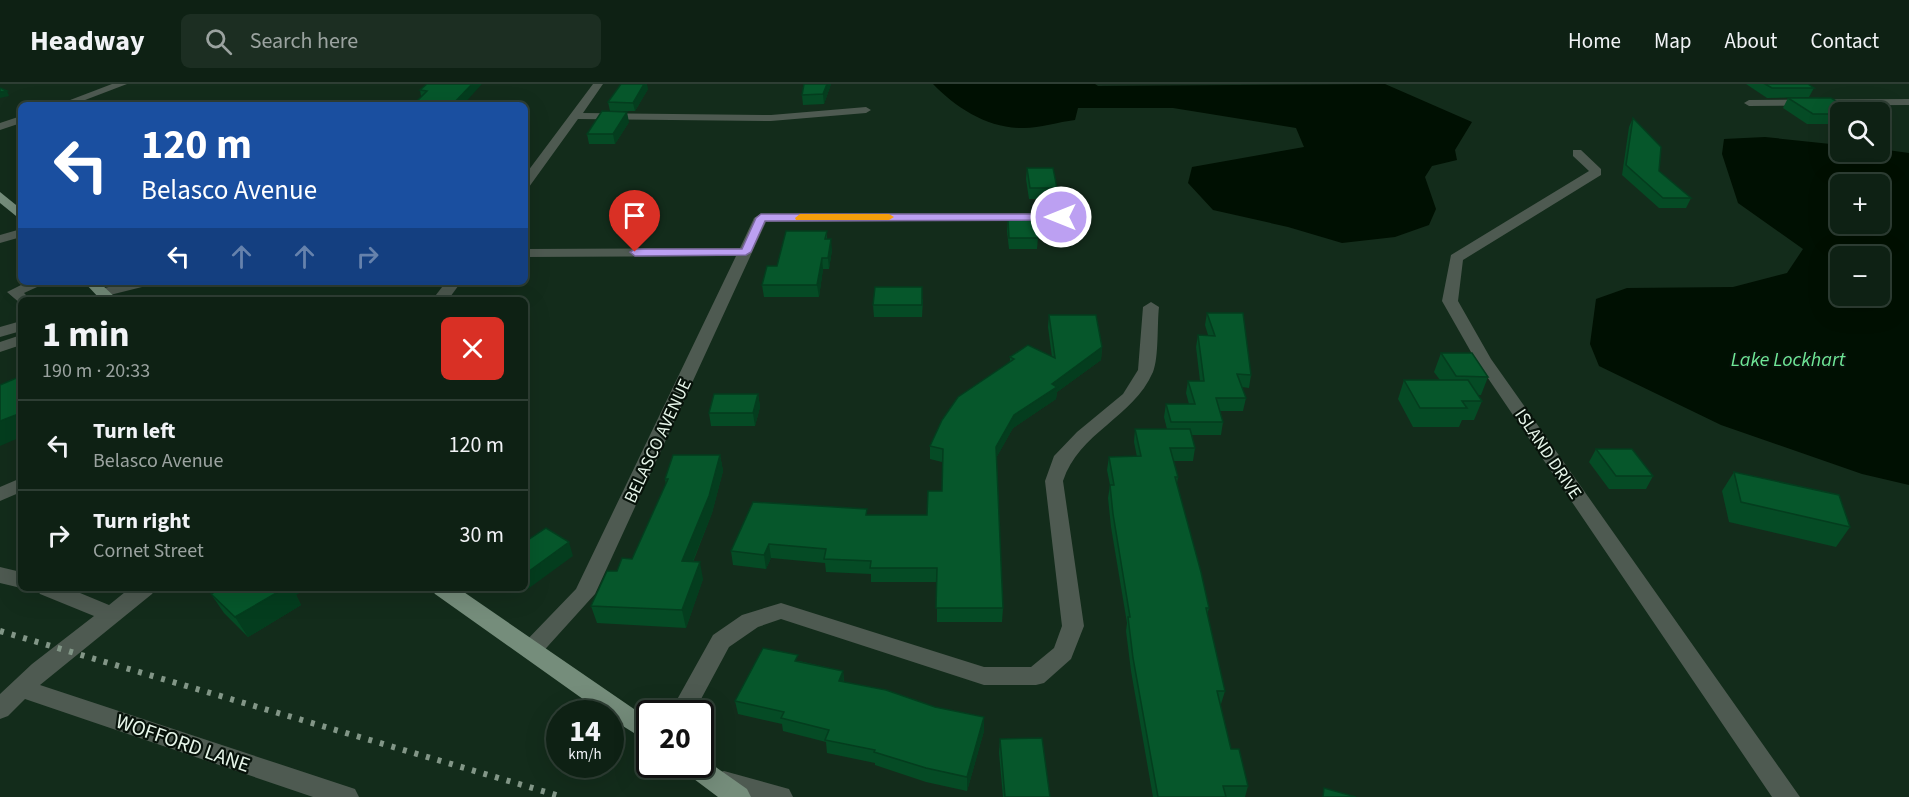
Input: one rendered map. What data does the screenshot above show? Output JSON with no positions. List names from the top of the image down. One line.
{"streets":{"street":["BELASCO AVENUE","ISLAND DRIVE","WOFFORD LANE"]},"water":["Lake Lockhart"],"page":{"header":"Headway","search":"Search here","nav":["Home","Map","About","Contact"],"map_buttons":["+","−"],"turn":["120 m","Belasco Avenue"],"heading":["1 min","190 m · 20:33"],"list":[{"name":"Turn left","note":"Belasco Avenue","value":"120 m"},{"name":"Turn right","note":"Cornet Street","value":"30 m"}],"speed":"14 km/h","limit":"20"}}
